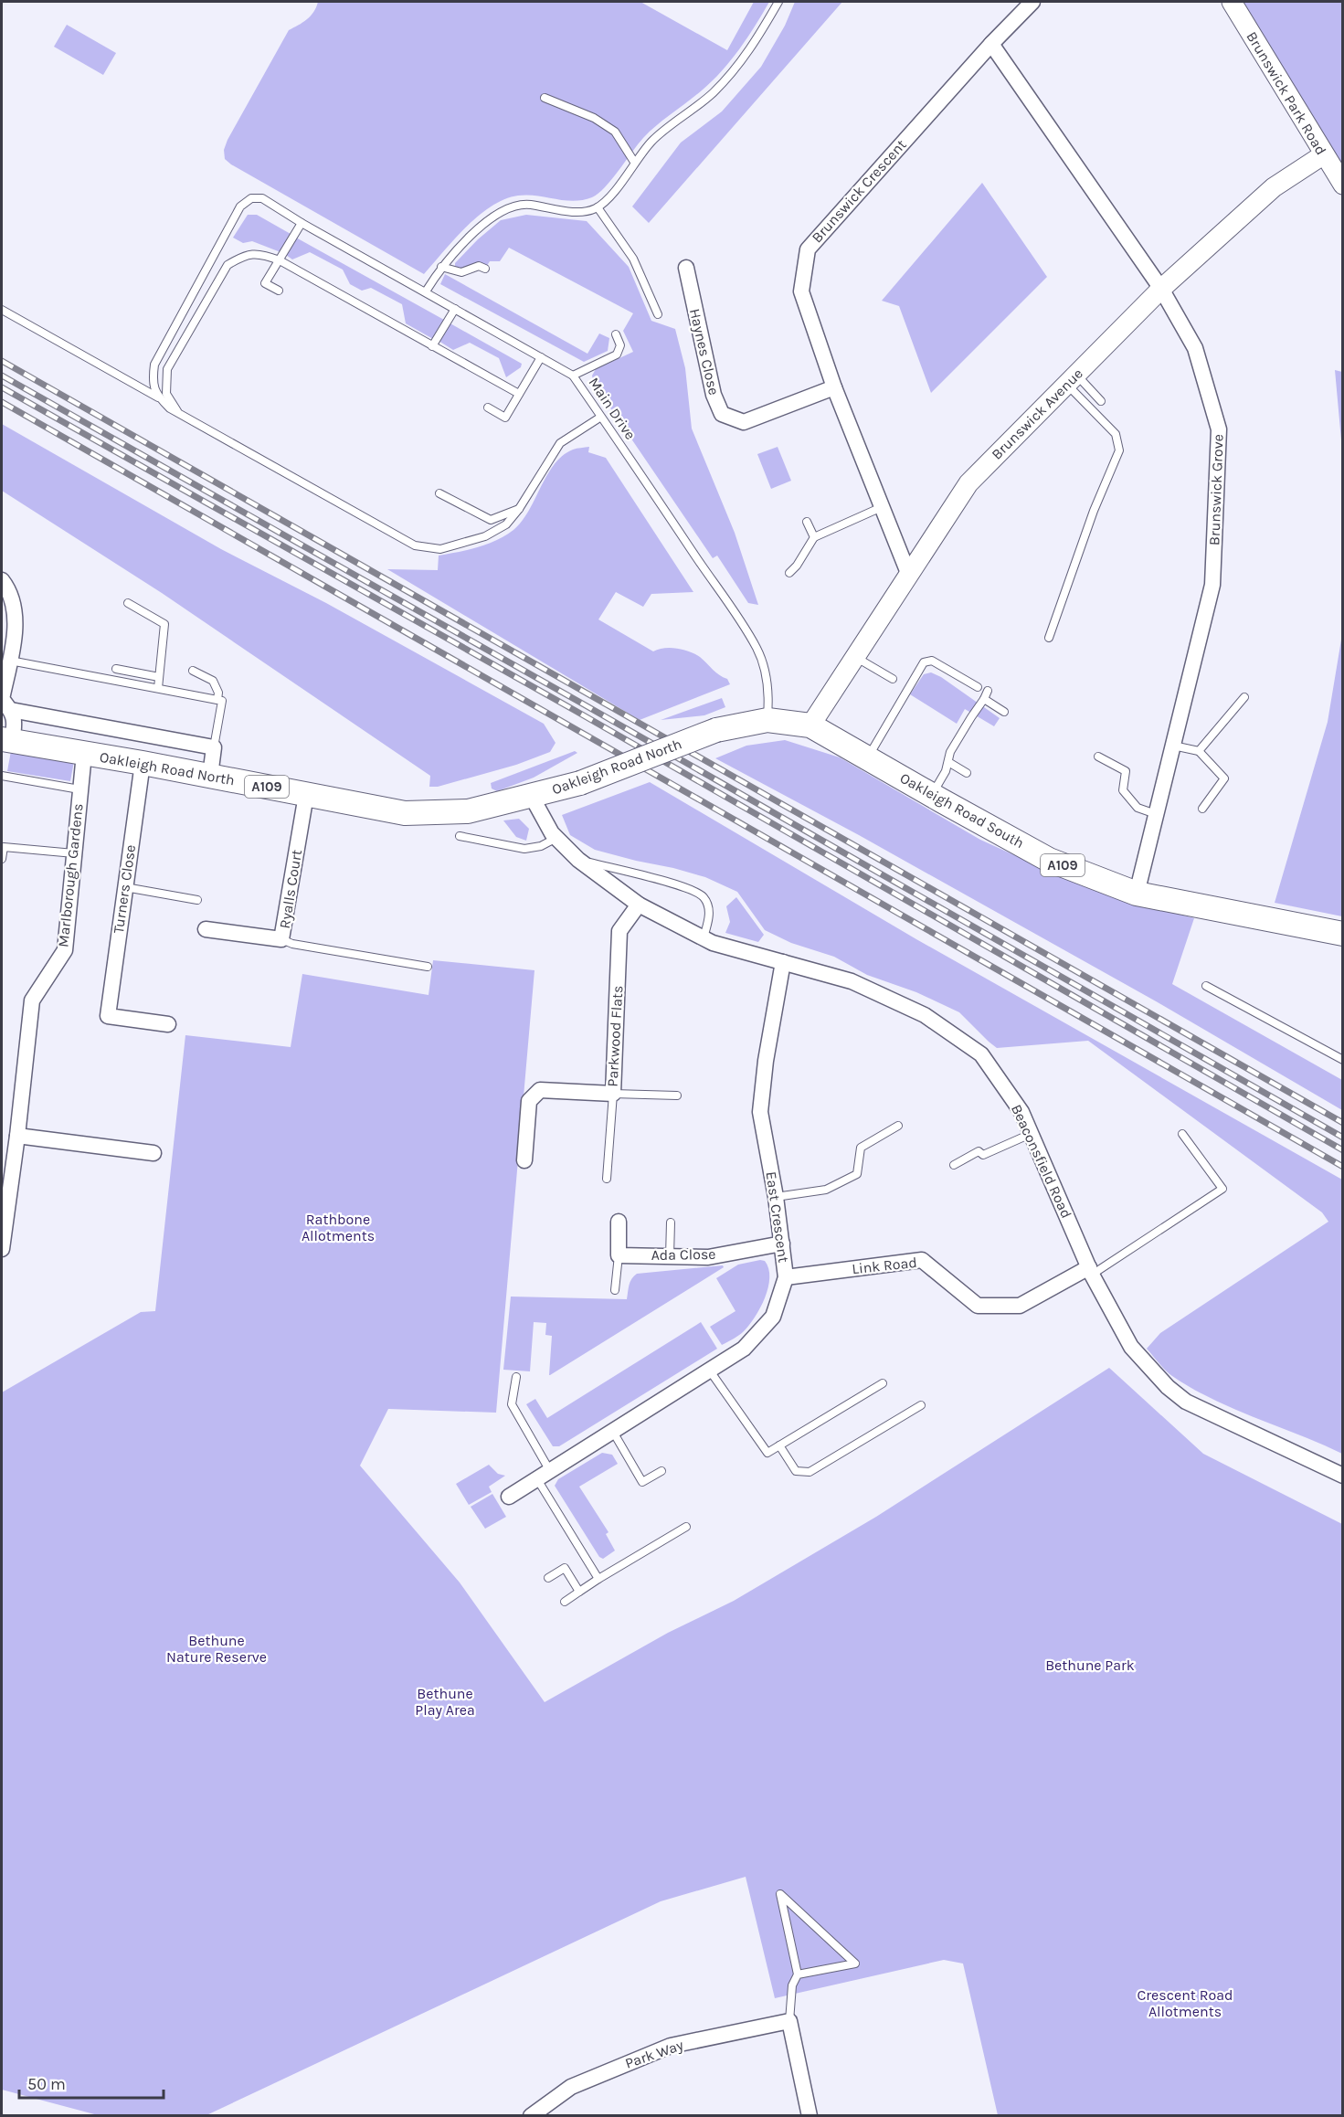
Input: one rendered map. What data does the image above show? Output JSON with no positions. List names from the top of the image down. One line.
{"streets":{"main road":["Oakleigh Road North","A109","Oakleigh Road South"],"street":["Brunswick Park Road","Brunswick Crescent","Haynes Close","Brunswick Avenue","Brunswick Grove","Marlborough Gardens","Turners Close","Ryalls Court","Parkwood Flats","Beaconsfield Road","East Crescent","Ada Close","Link Road","Park Way"],"lane":["Main Drive"]},"crossings":[["Brunswick Park Road","Brunswick Avenue"],["Brunswick Crescent","Haynes Close"],["Brunswick Crescent","Brunswick Avenue"],["Brunswick Crescent","Brunswick Grove"],["Main Drive","Oakleigh Road North"],["Brunswick Avenue","Brunswick Grove"],["Brunswick Avenue","Oakleigh Road North"],["Brunswick Avenue","Oakleigh Road South"],["Brunswick Grove","Oakleigh Road South"],["Oakleigh Road North","Oakleigh Road South"],["Oakleigh Road North","Marlborough Gardens"],["Oakleigh Road North","Turners Close"],["Oakleigh Road North","Ryalls Court"],["Oakleigh Road North","Beaconsfield Road"],["Parkwood Flats","Beaconsfield Road"],["Beaconsfield Road","East Crescent"],["Beaconsfield Road","Link Road"],["East Crescent","Ada Close"],["East Crescent","Link Road"]],"parks":["Rathbone Allotments","Bethune Nature Reserve","Bethune Park","Bethune Play Area","Crescent Road Allotments"],"scale_bar":"50 m"}
